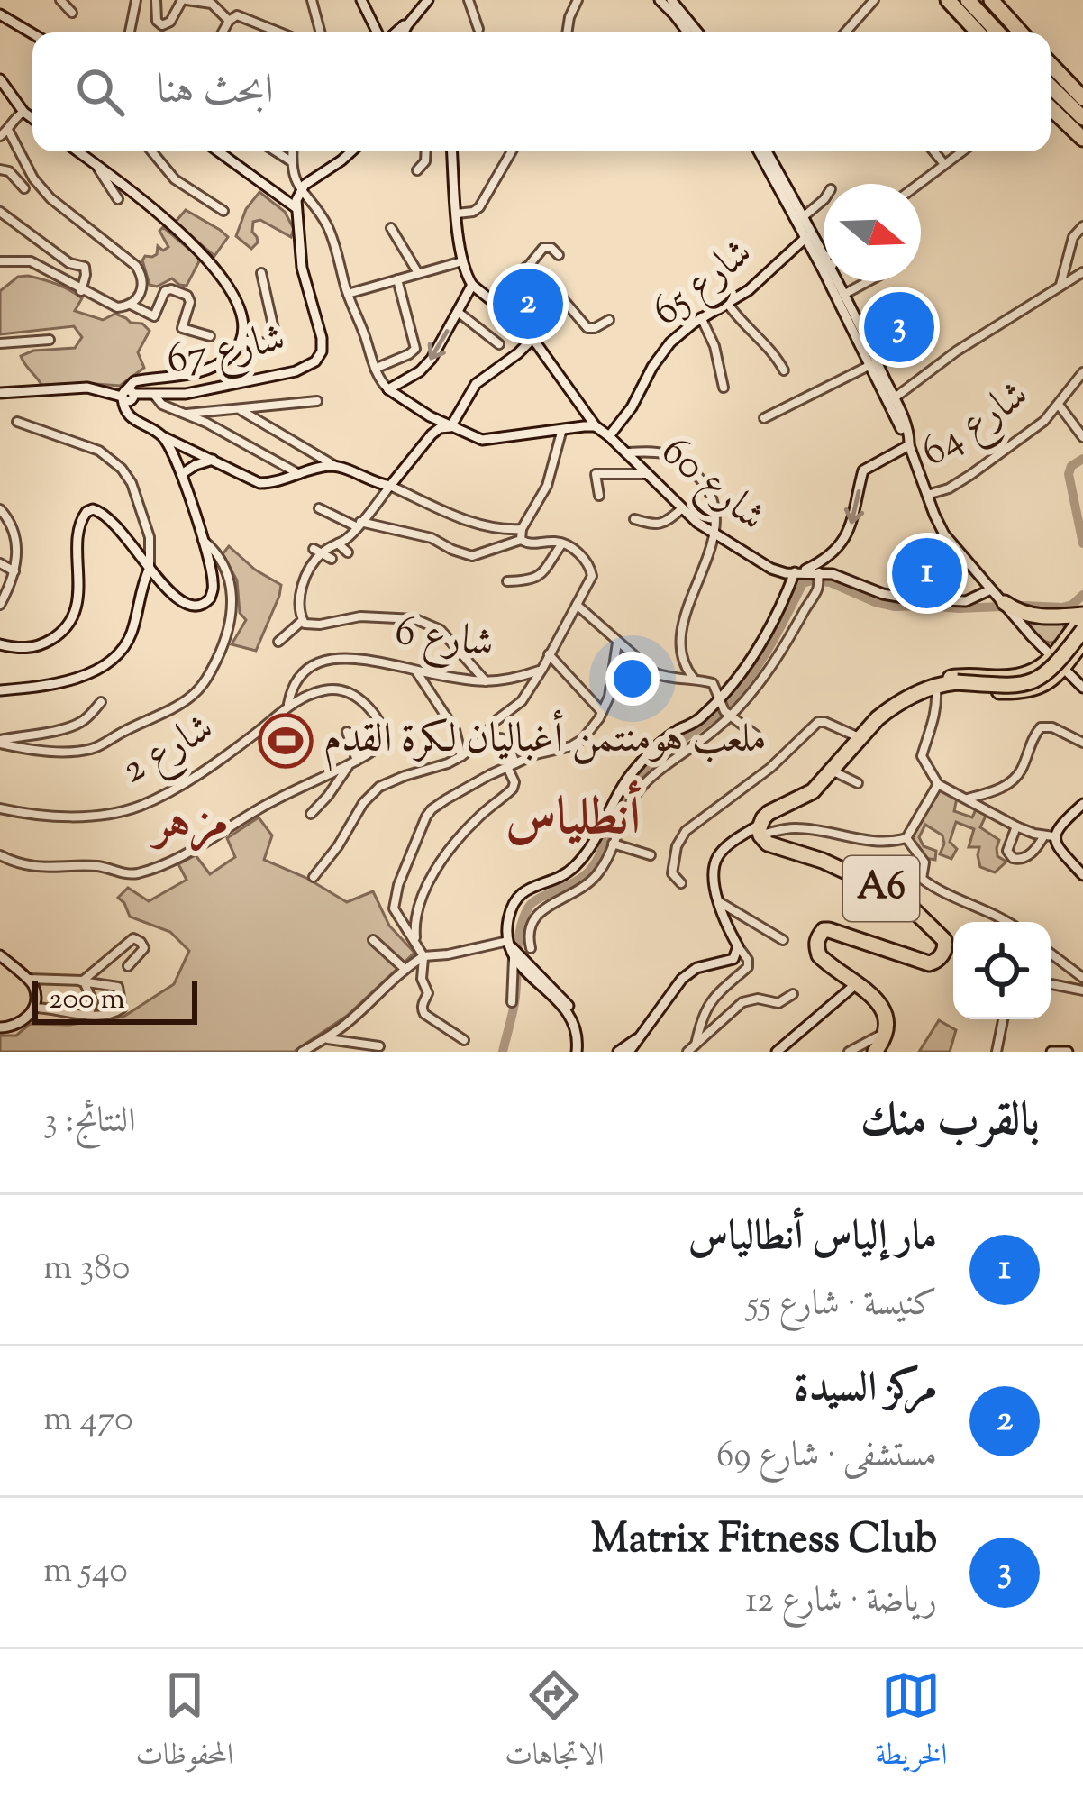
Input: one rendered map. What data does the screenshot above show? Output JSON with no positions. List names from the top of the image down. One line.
{"streets":{"highway":["A6"],"street":["شارع 65","شارع 67","شارع 64","شارع 60","شارع 6","شارع 2"]},"crossings":[["شارع 65","شارع 60"],["شارع 6","شارع 2"]],"districts":["أنطلياس","مزهر"],"places":{"sports":["ملعب هومنتمن أغباليان لكرة القدم"]},"scale_bar":"200 m","north":"right","page":{"search":"ابحث هنا","pins":["2","3","1"],"scale":"200 m","heading":["بالقرب منك","النتائج: 3"],"list":[{"mark":"1","name":"مار إلياس أنطالياس","note":"كنيسة · شارع 55","value":"380 m"},{"mark":"2","name":"مركز السيدة","note":"مستشفى · شارع 69","value":"470 m"},{"mark":"3","name":"Matrix Fitness Club","note":"رياضة · شارع 12","value":"540 m"}],"nav":["الخريطة","الاتجاهات","المحفوظات"]}}
